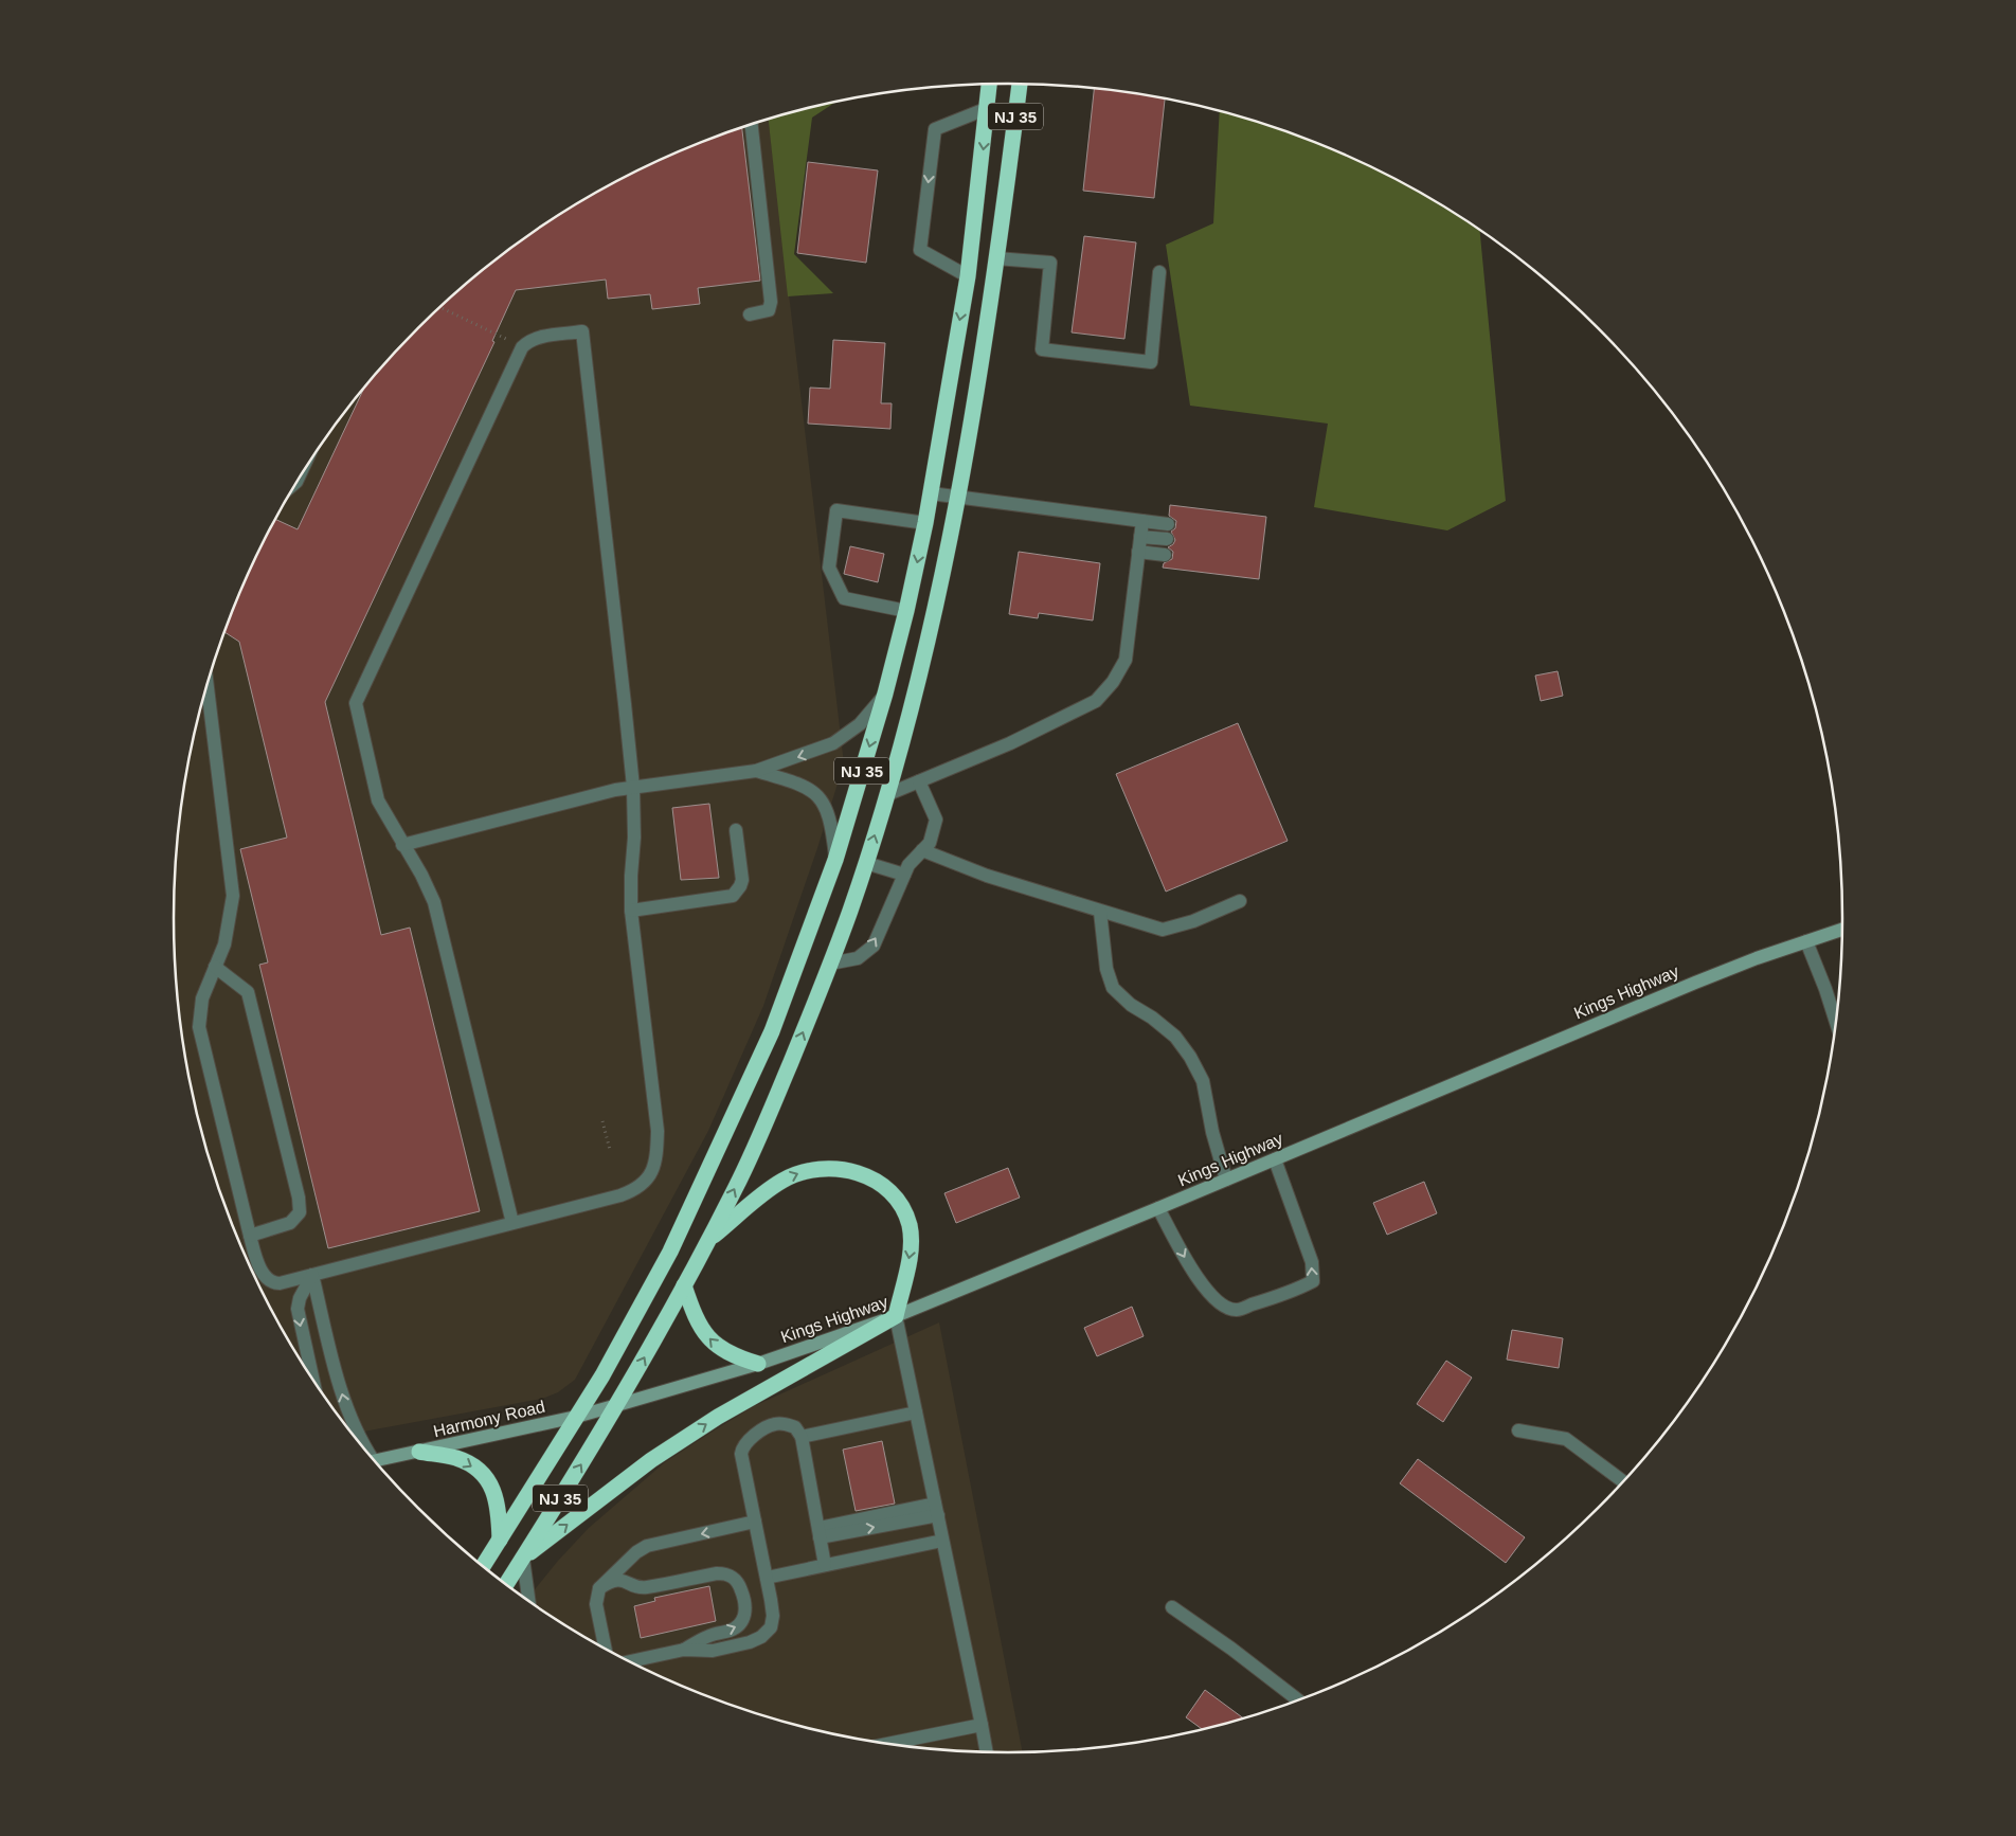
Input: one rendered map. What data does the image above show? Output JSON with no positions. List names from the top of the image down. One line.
{"streets":{"highway":["NJ 35"],"street":["Kings Highway","Harmony Road"]},"crossings":[["NJ 35","Kings Highway"],["NJ 35","Harmony Road"],["Kings Highway","Harmony Road"]]}
